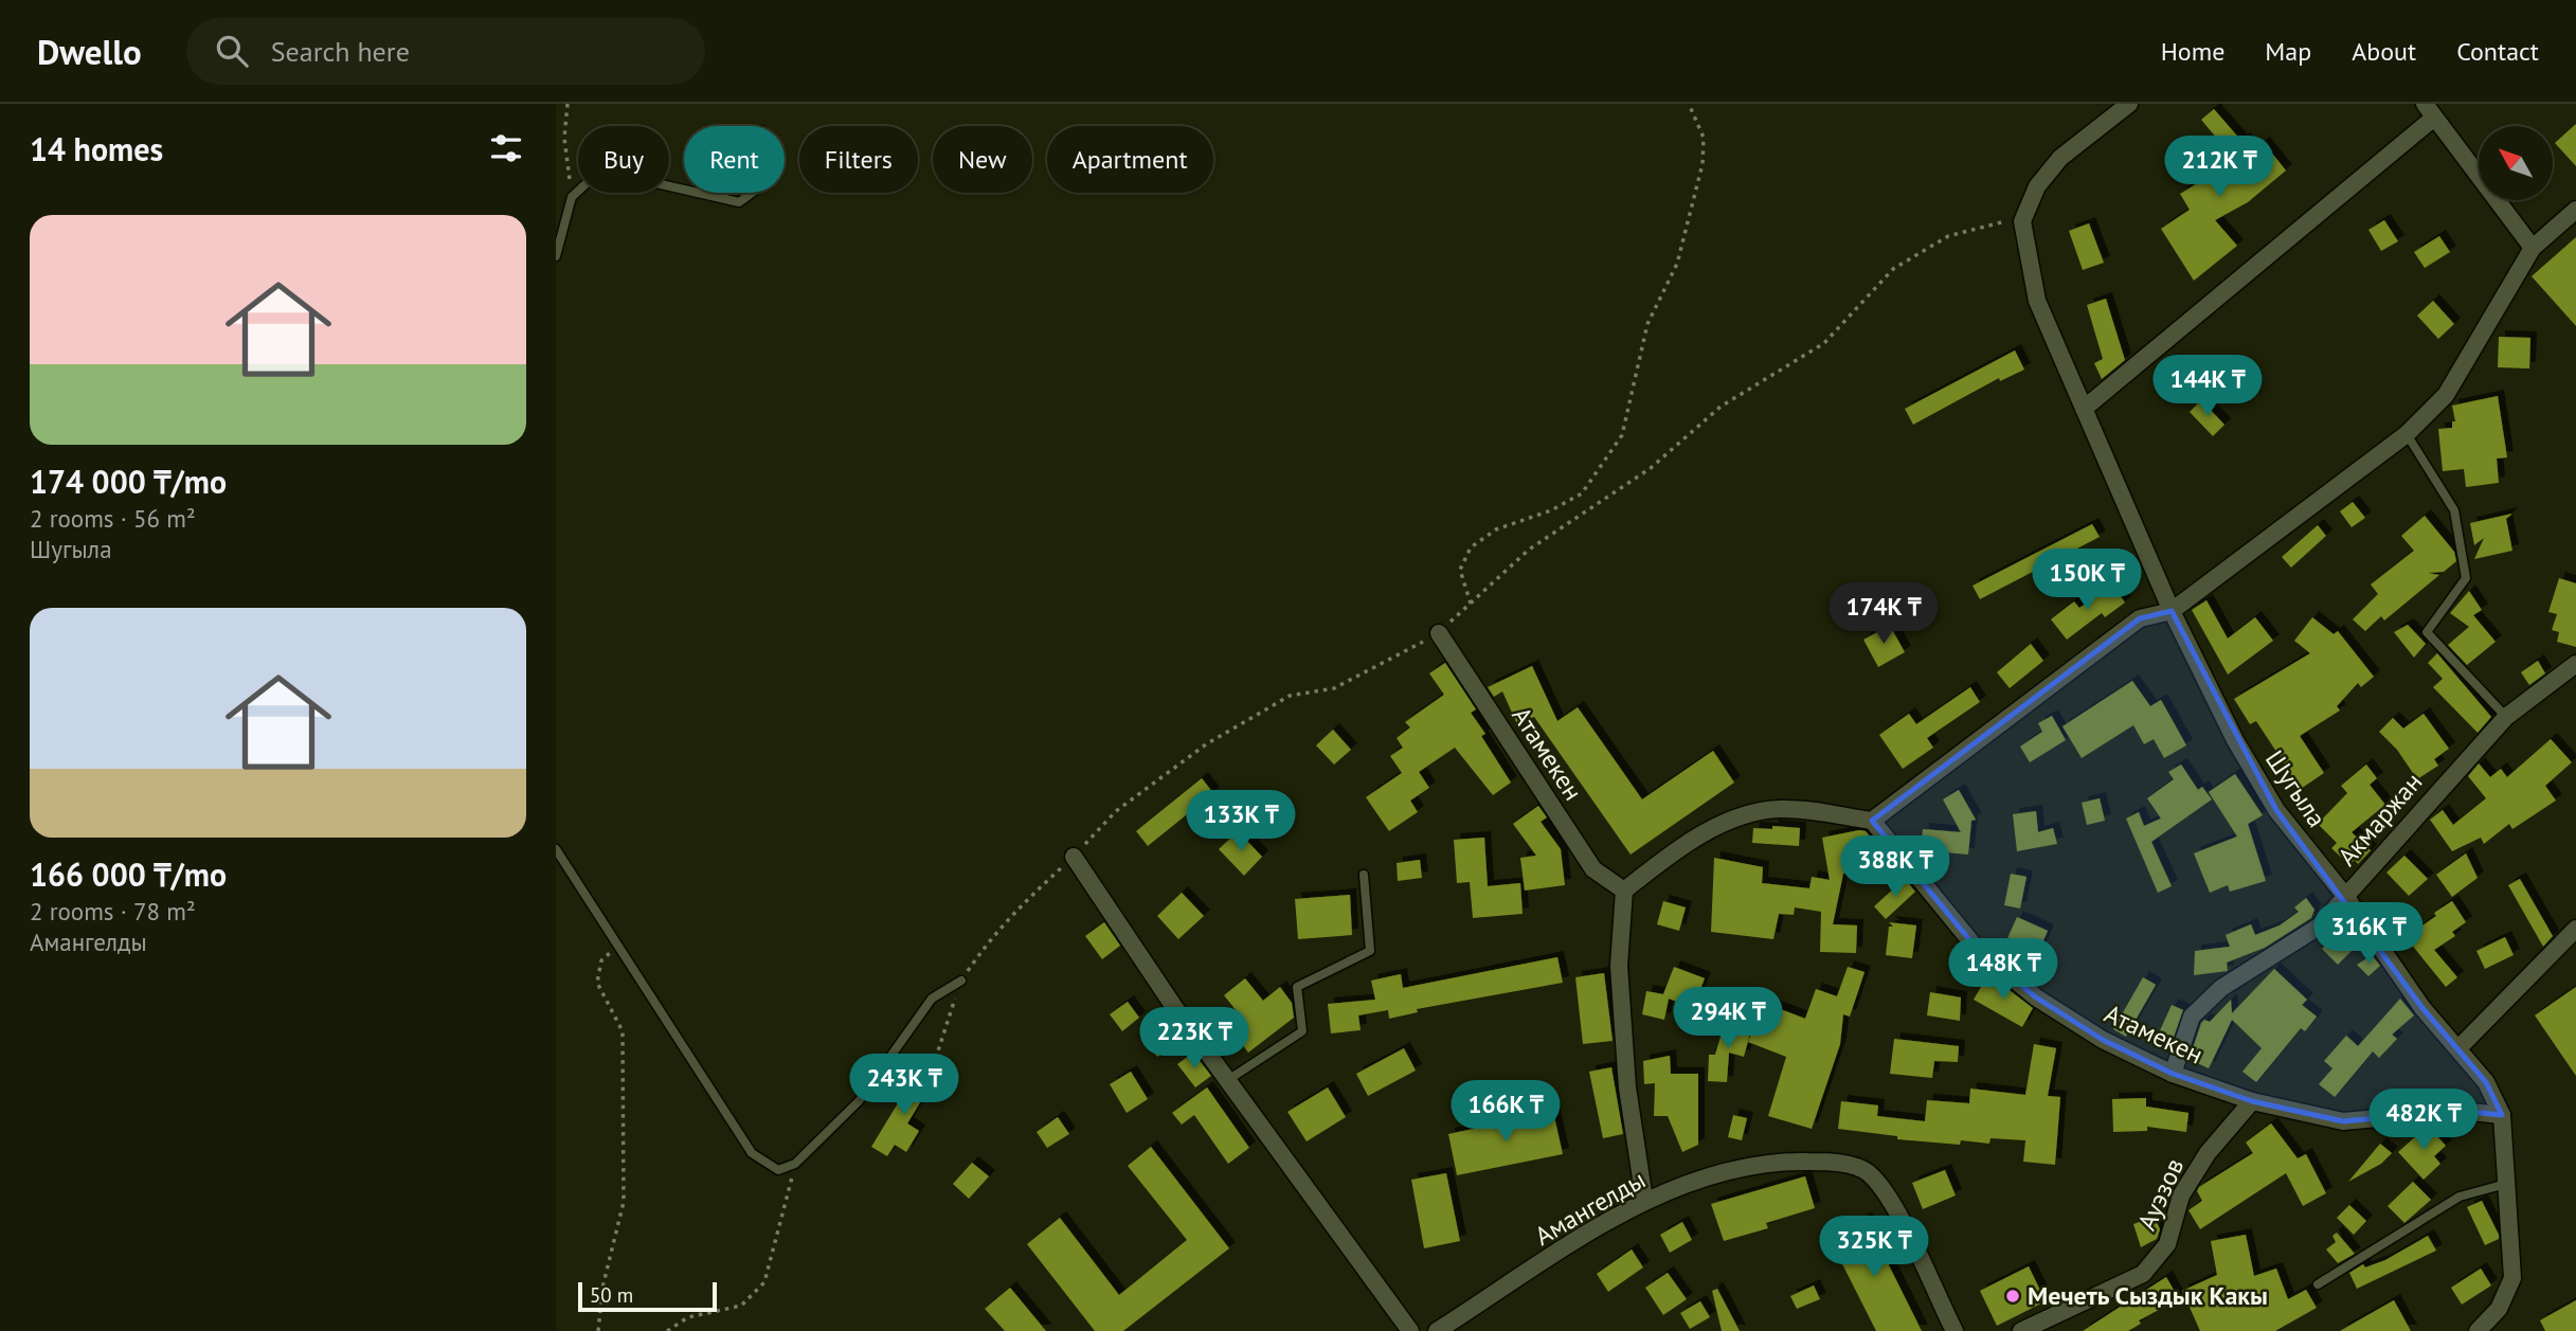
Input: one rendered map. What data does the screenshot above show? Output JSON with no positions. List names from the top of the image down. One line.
{"streets":{"street":["Атамекен","Шугыла","Акмаржан","Ауэзов","Амангелды"]},"crossings":[["Атамекен","Акмаржан"],["Атамекен","Ауэзов"],["Шугыла","Акмаржан"]],"places":["Мечеть Сыздык Какы"],"scale_bar":"50 m","north":"top left","page":{"header":"Dwello","search":"Search here","nav":["Home","Map","About","Contact"],"heading":"14 homes","chip":["Buy","Rent","Filters","New","Apartment"],"price":["212K ₸","144K ₸","150K ₸","174K ₸","133K ₸","388K ₸","316K ₸","148K ₸","294K ₸","223K ₸","243K ₸","166K ₸","482K ₸","325K ₸"],"list":[{"name":"174 000 ₸/mo","note":"2 rooms · 56 m² · Шугыла"},{"name":"166 000 ₸/mo","note":"2 rooms · 78 m² · Амангелды"}],"scale":"50 m"}}
